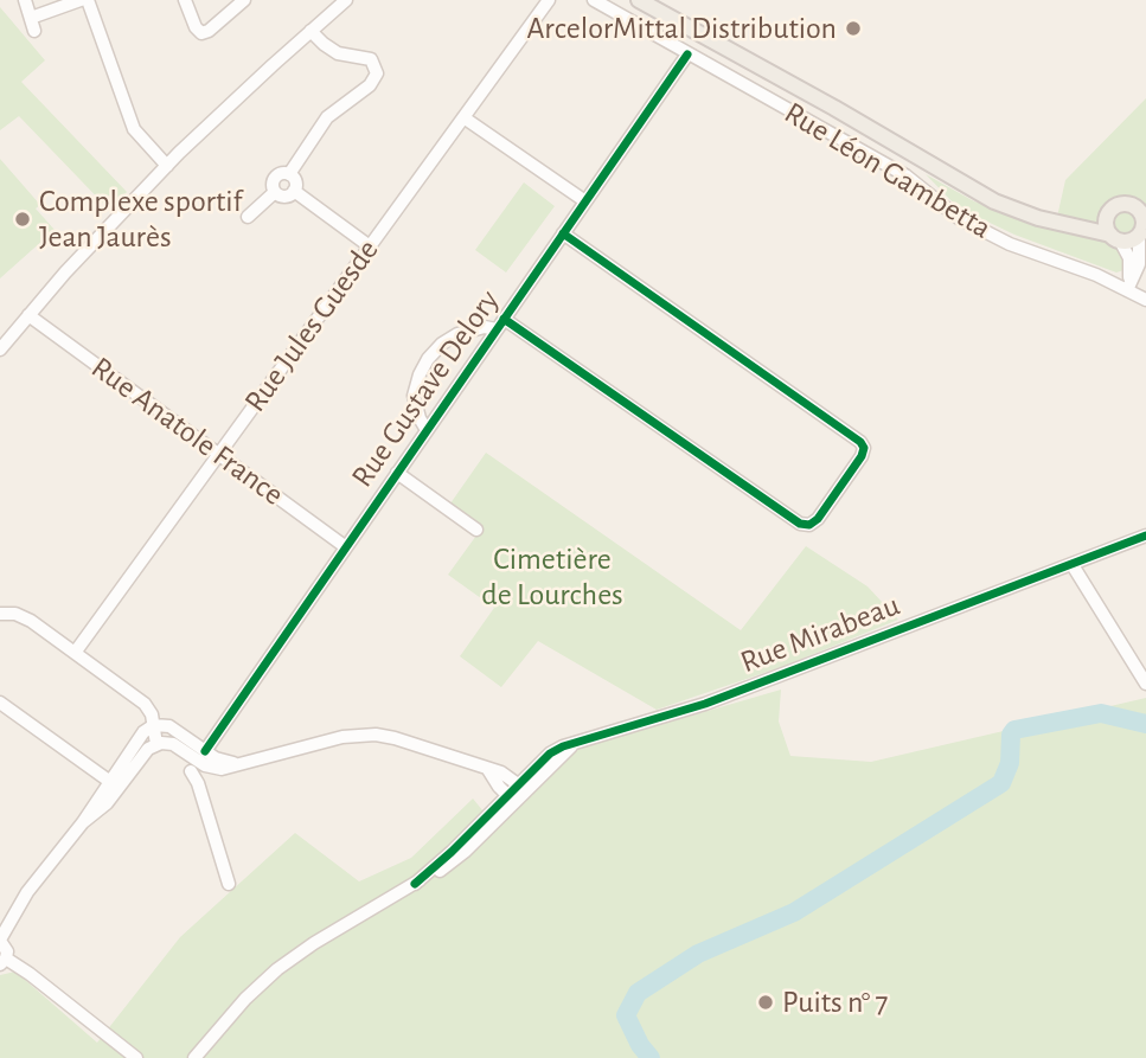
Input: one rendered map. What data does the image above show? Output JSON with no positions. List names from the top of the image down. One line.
{"streets":{"street":["Rue Léon Gambetta","Rue Jules Guesde","Rue Gustave Delory","Rue Anatole France","Rue Mirabeau"]},"crossings":[["Rue Léon Gambetta","Rue Gustave Delory"],["Rue Jules Guesde","Rue Anatole France"],["Rue Gustave Delory","Rue Anatole France"]],"parks":["Cimetière de Lourches"],"places":["ArcelorMittal Distribution","Complexe sportif Jean Jaurès","Puits n° 7"]}
